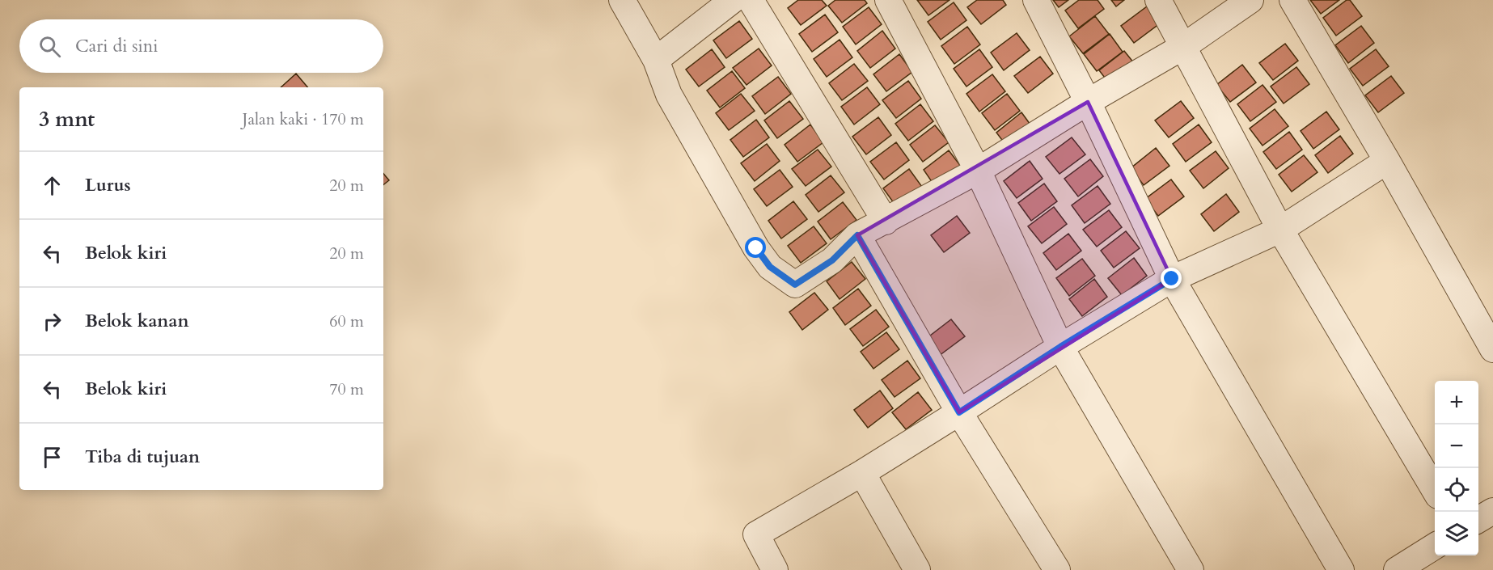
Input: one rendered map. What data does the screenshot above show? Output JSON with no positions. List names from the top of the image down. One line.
{"page":{"search":"Cari di sini","heading":["3 mnt","Jalan kaki · 170 m"],"list":[["Lurus","20 m"],["Belok kiri","20 m"],["Belok kanan","60 m"],["Belok kiri","70 m"],"Tiba di tujuan"],"map_buttons":["+","−"]}}
